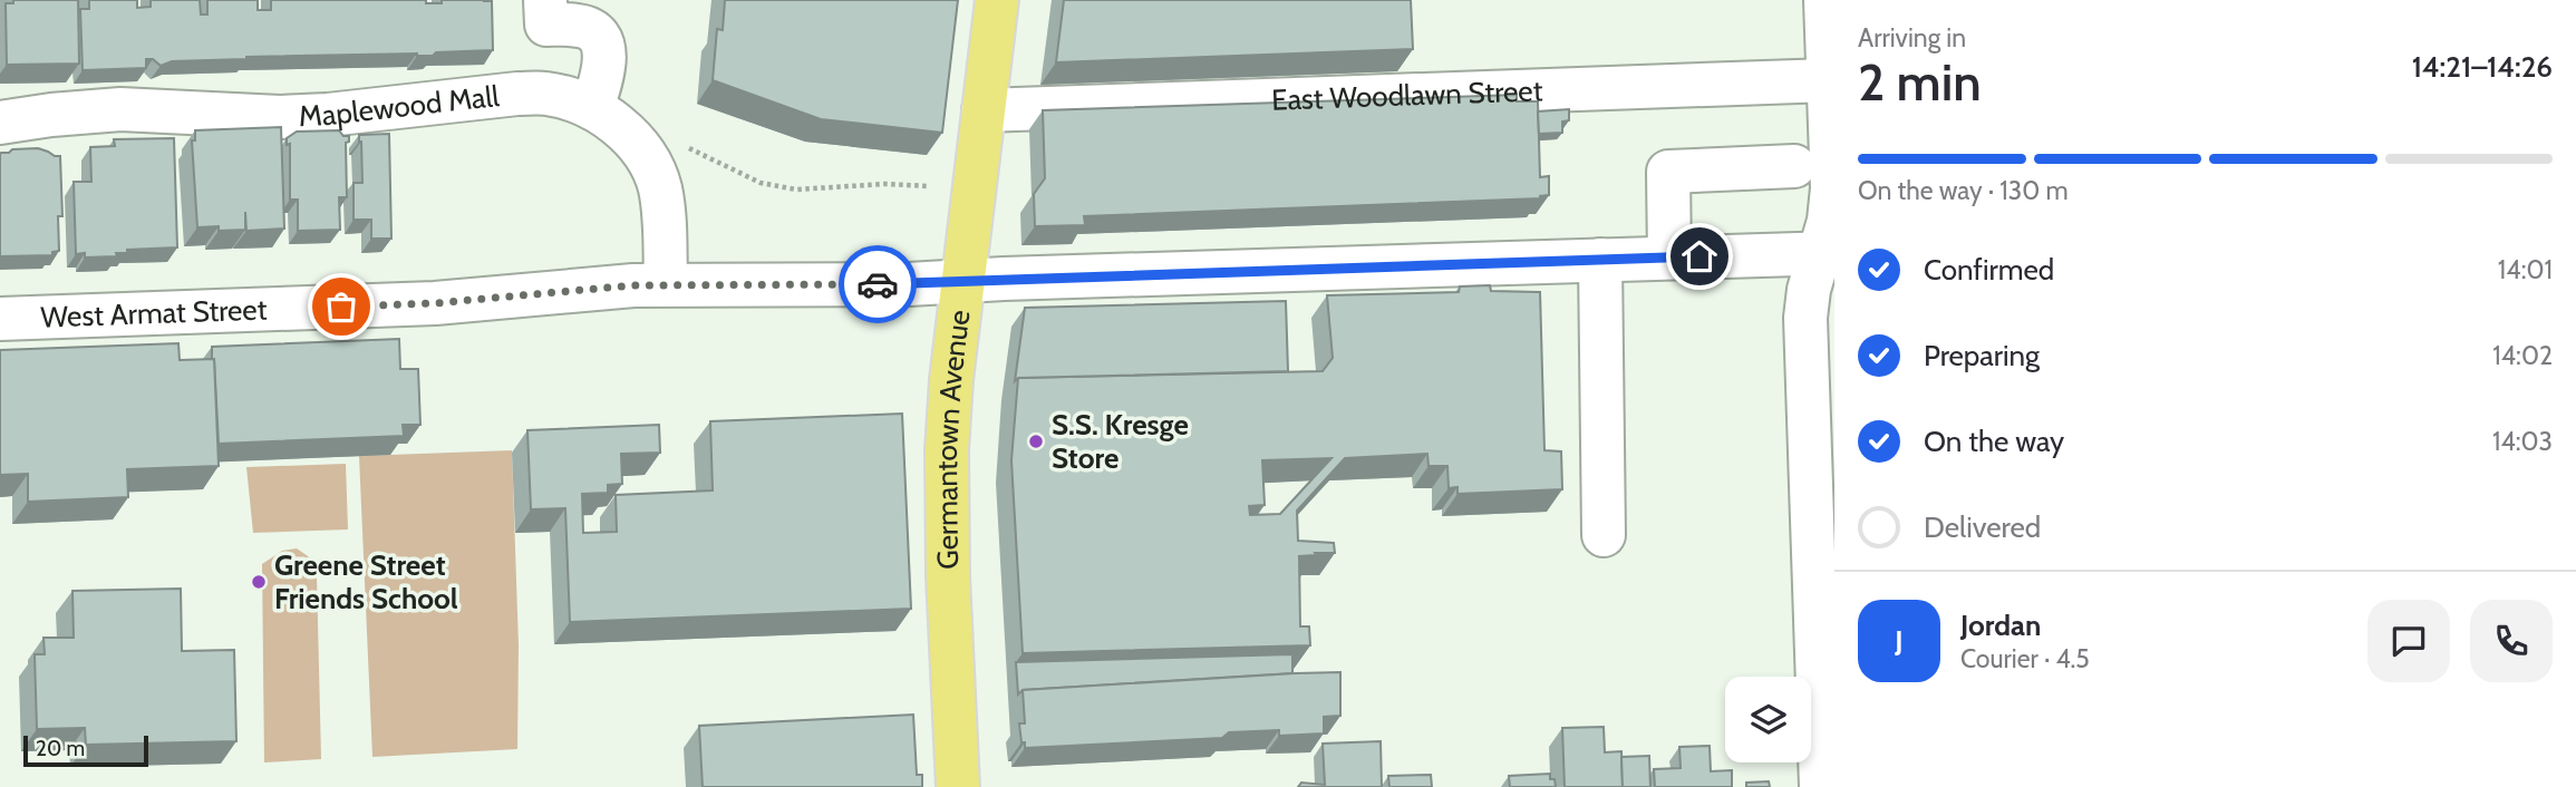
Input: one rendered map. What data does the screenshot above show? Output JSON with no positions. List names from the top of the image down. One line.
{"streets":{"main road":["Germantown Avenue"],"street":["East Woodlawn Street","Maplewood Mall","West Armat Street"]},"crossings":[["East Woodlawn Street","Germantown Avenue"],["Maplewood Mall","West Armat Street"],["West Armat Street","Germantown Avenue"]],"places":["S.S. Kresge Store","Greene Street Friends School"],"scale_bar":"20 m","page":{"heading":["2 min","Arriving in","14:21–14:26"],"panel":["Jordan","Courier · 4.5"],"bar":"On the way · 130 m","list":[["Confirmed","14:01"],["Preparing","14:02"],["On the way","14:03"],"Delivered"],"round":"J","scale":"20 m"}}
